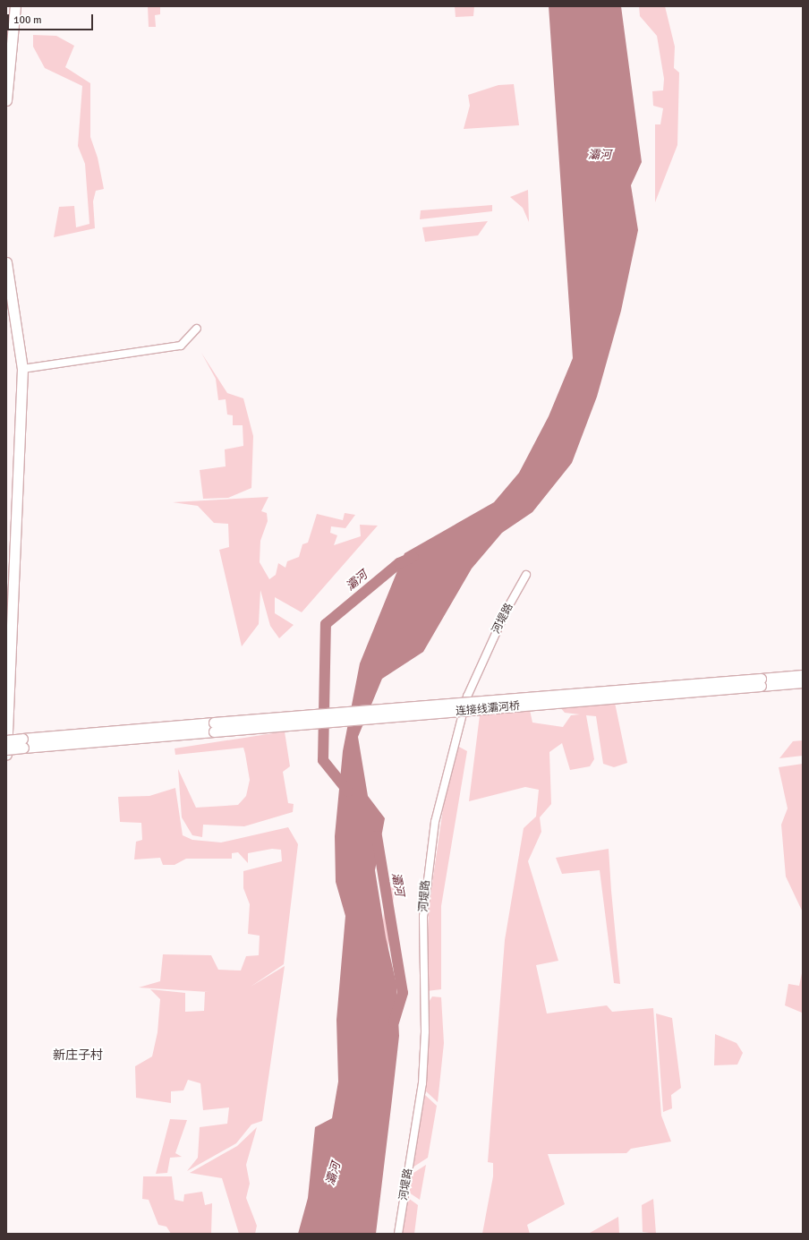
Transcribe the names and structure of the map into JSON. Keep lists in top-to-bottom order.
{
  "streets": {
    "main road": ["连接线灞河桥"],
    "street": ["河堤路"]
  },
  "districts": ["新庄子村"],
  "water": ["灞河"],
  "scale_bar": "100 m"
}
